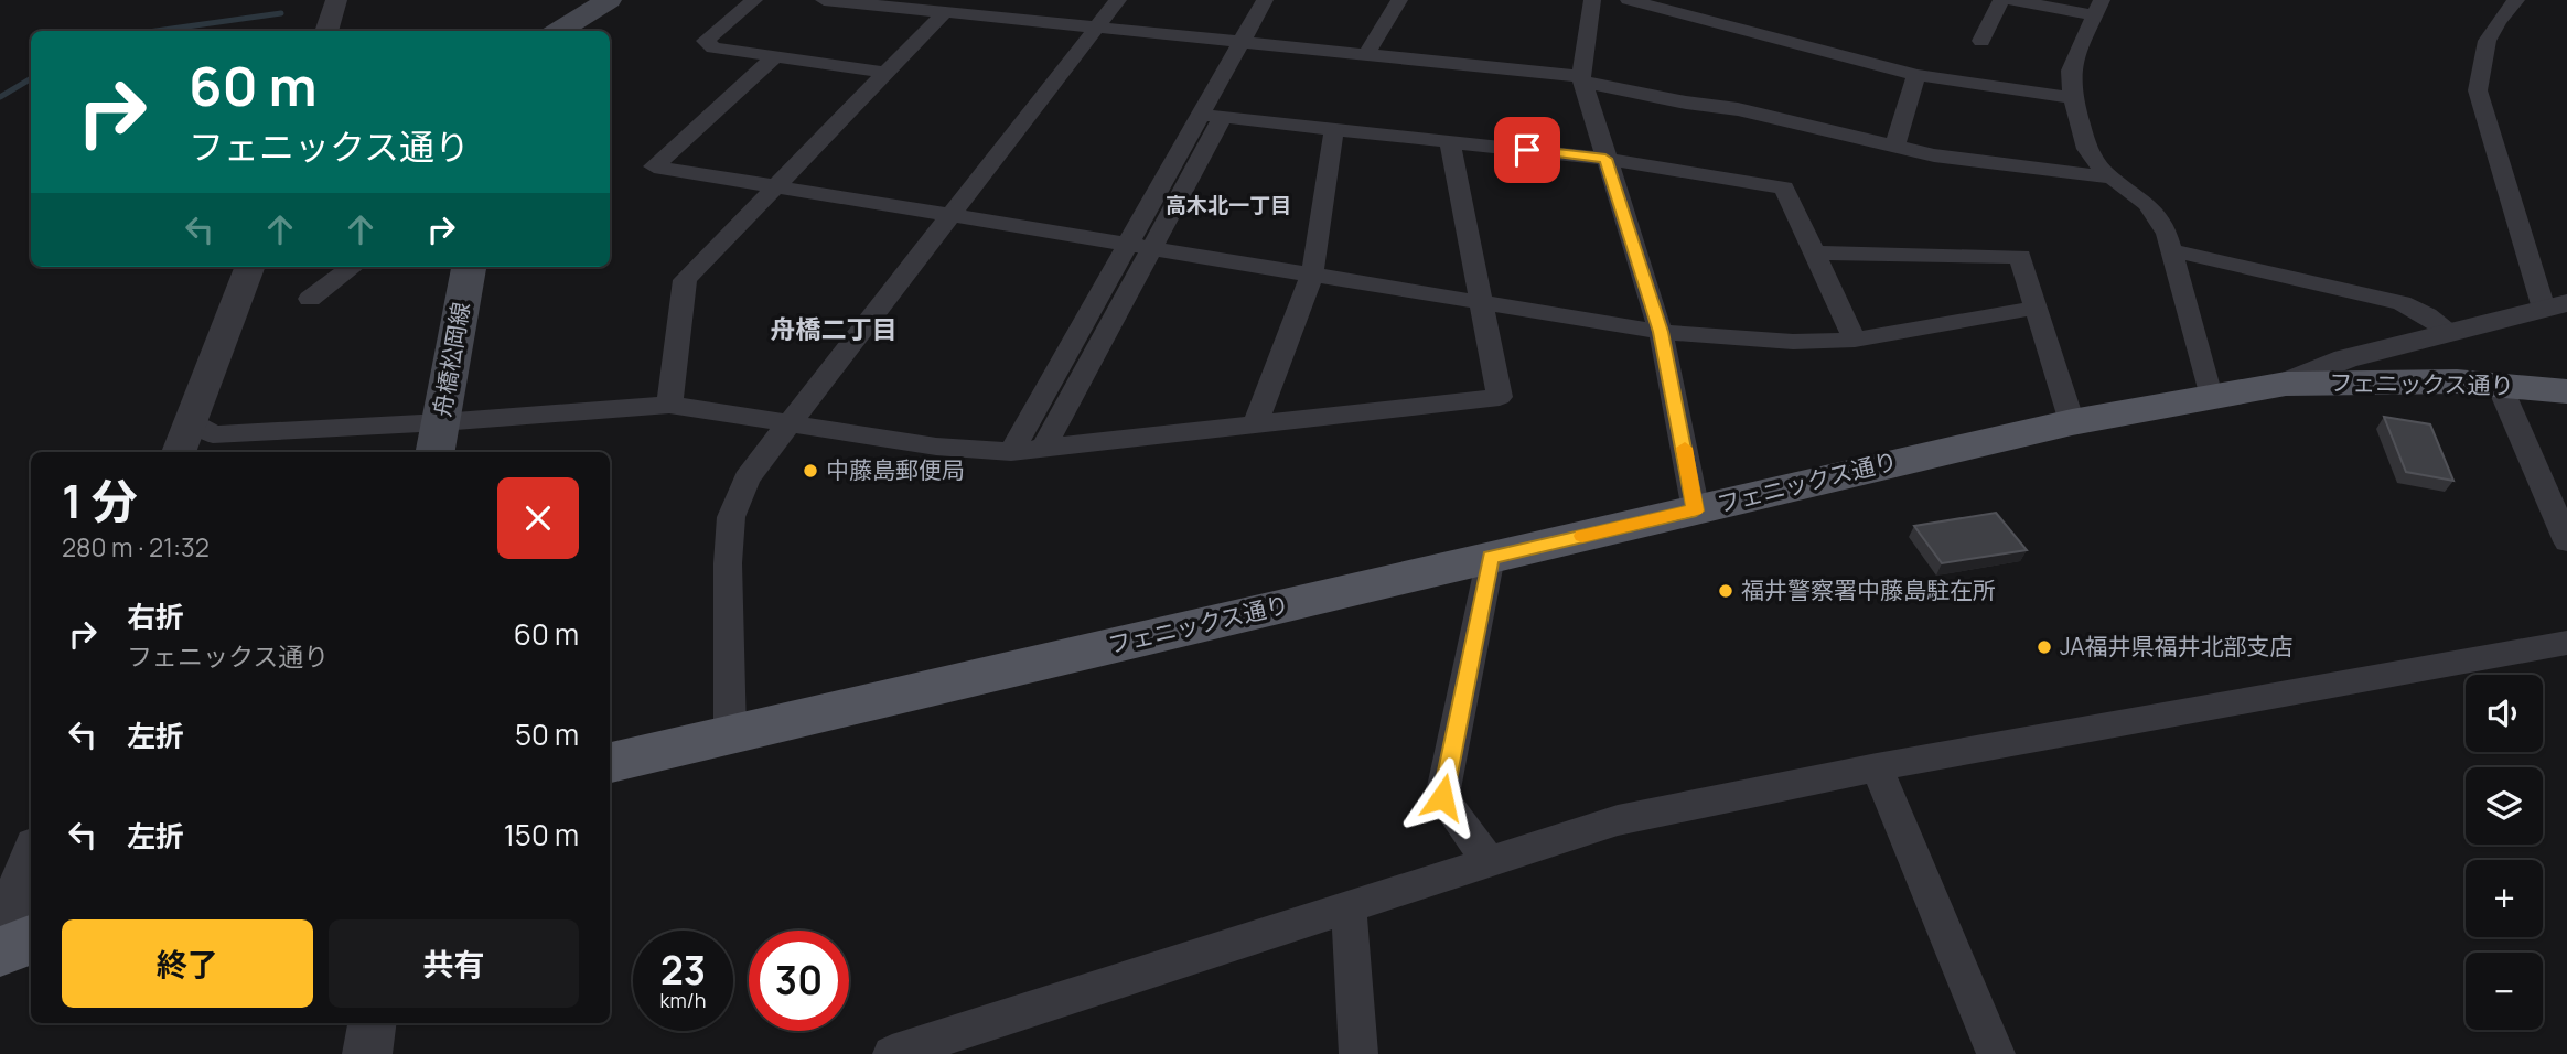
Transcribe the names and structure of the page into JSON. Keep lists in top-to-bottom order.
{
  "streets": {
    "main road": ["舟橋松岡線", "フェニックス通り"]
  },
  "districts": ["高木北一丁目", "舟橋二丁目"],
  "places": ["中藤島郵便局", "福井警察署中藤島駐在所", "JA福井県福井北部支店"],
  "page": {
    "turn": ["60 m", "フェニックス通り"],
    "heading": ["1 分", "280 m · 21:32"],
    "list": [
      {
        "name": "右折",
        "note": "フェニックス通り",
        "value": "60 m"
      },
      {
        "name": "左折",
        "value": "50 m"
      },
      {
        "name": "左折",
        "value": "150 m"
      }
    ],
    "map_buttons": ["+", "−"],
    "buttons": ["終了", "共有"],
    "speed": "23 km/h",
    "limit": "30"
  }
}
